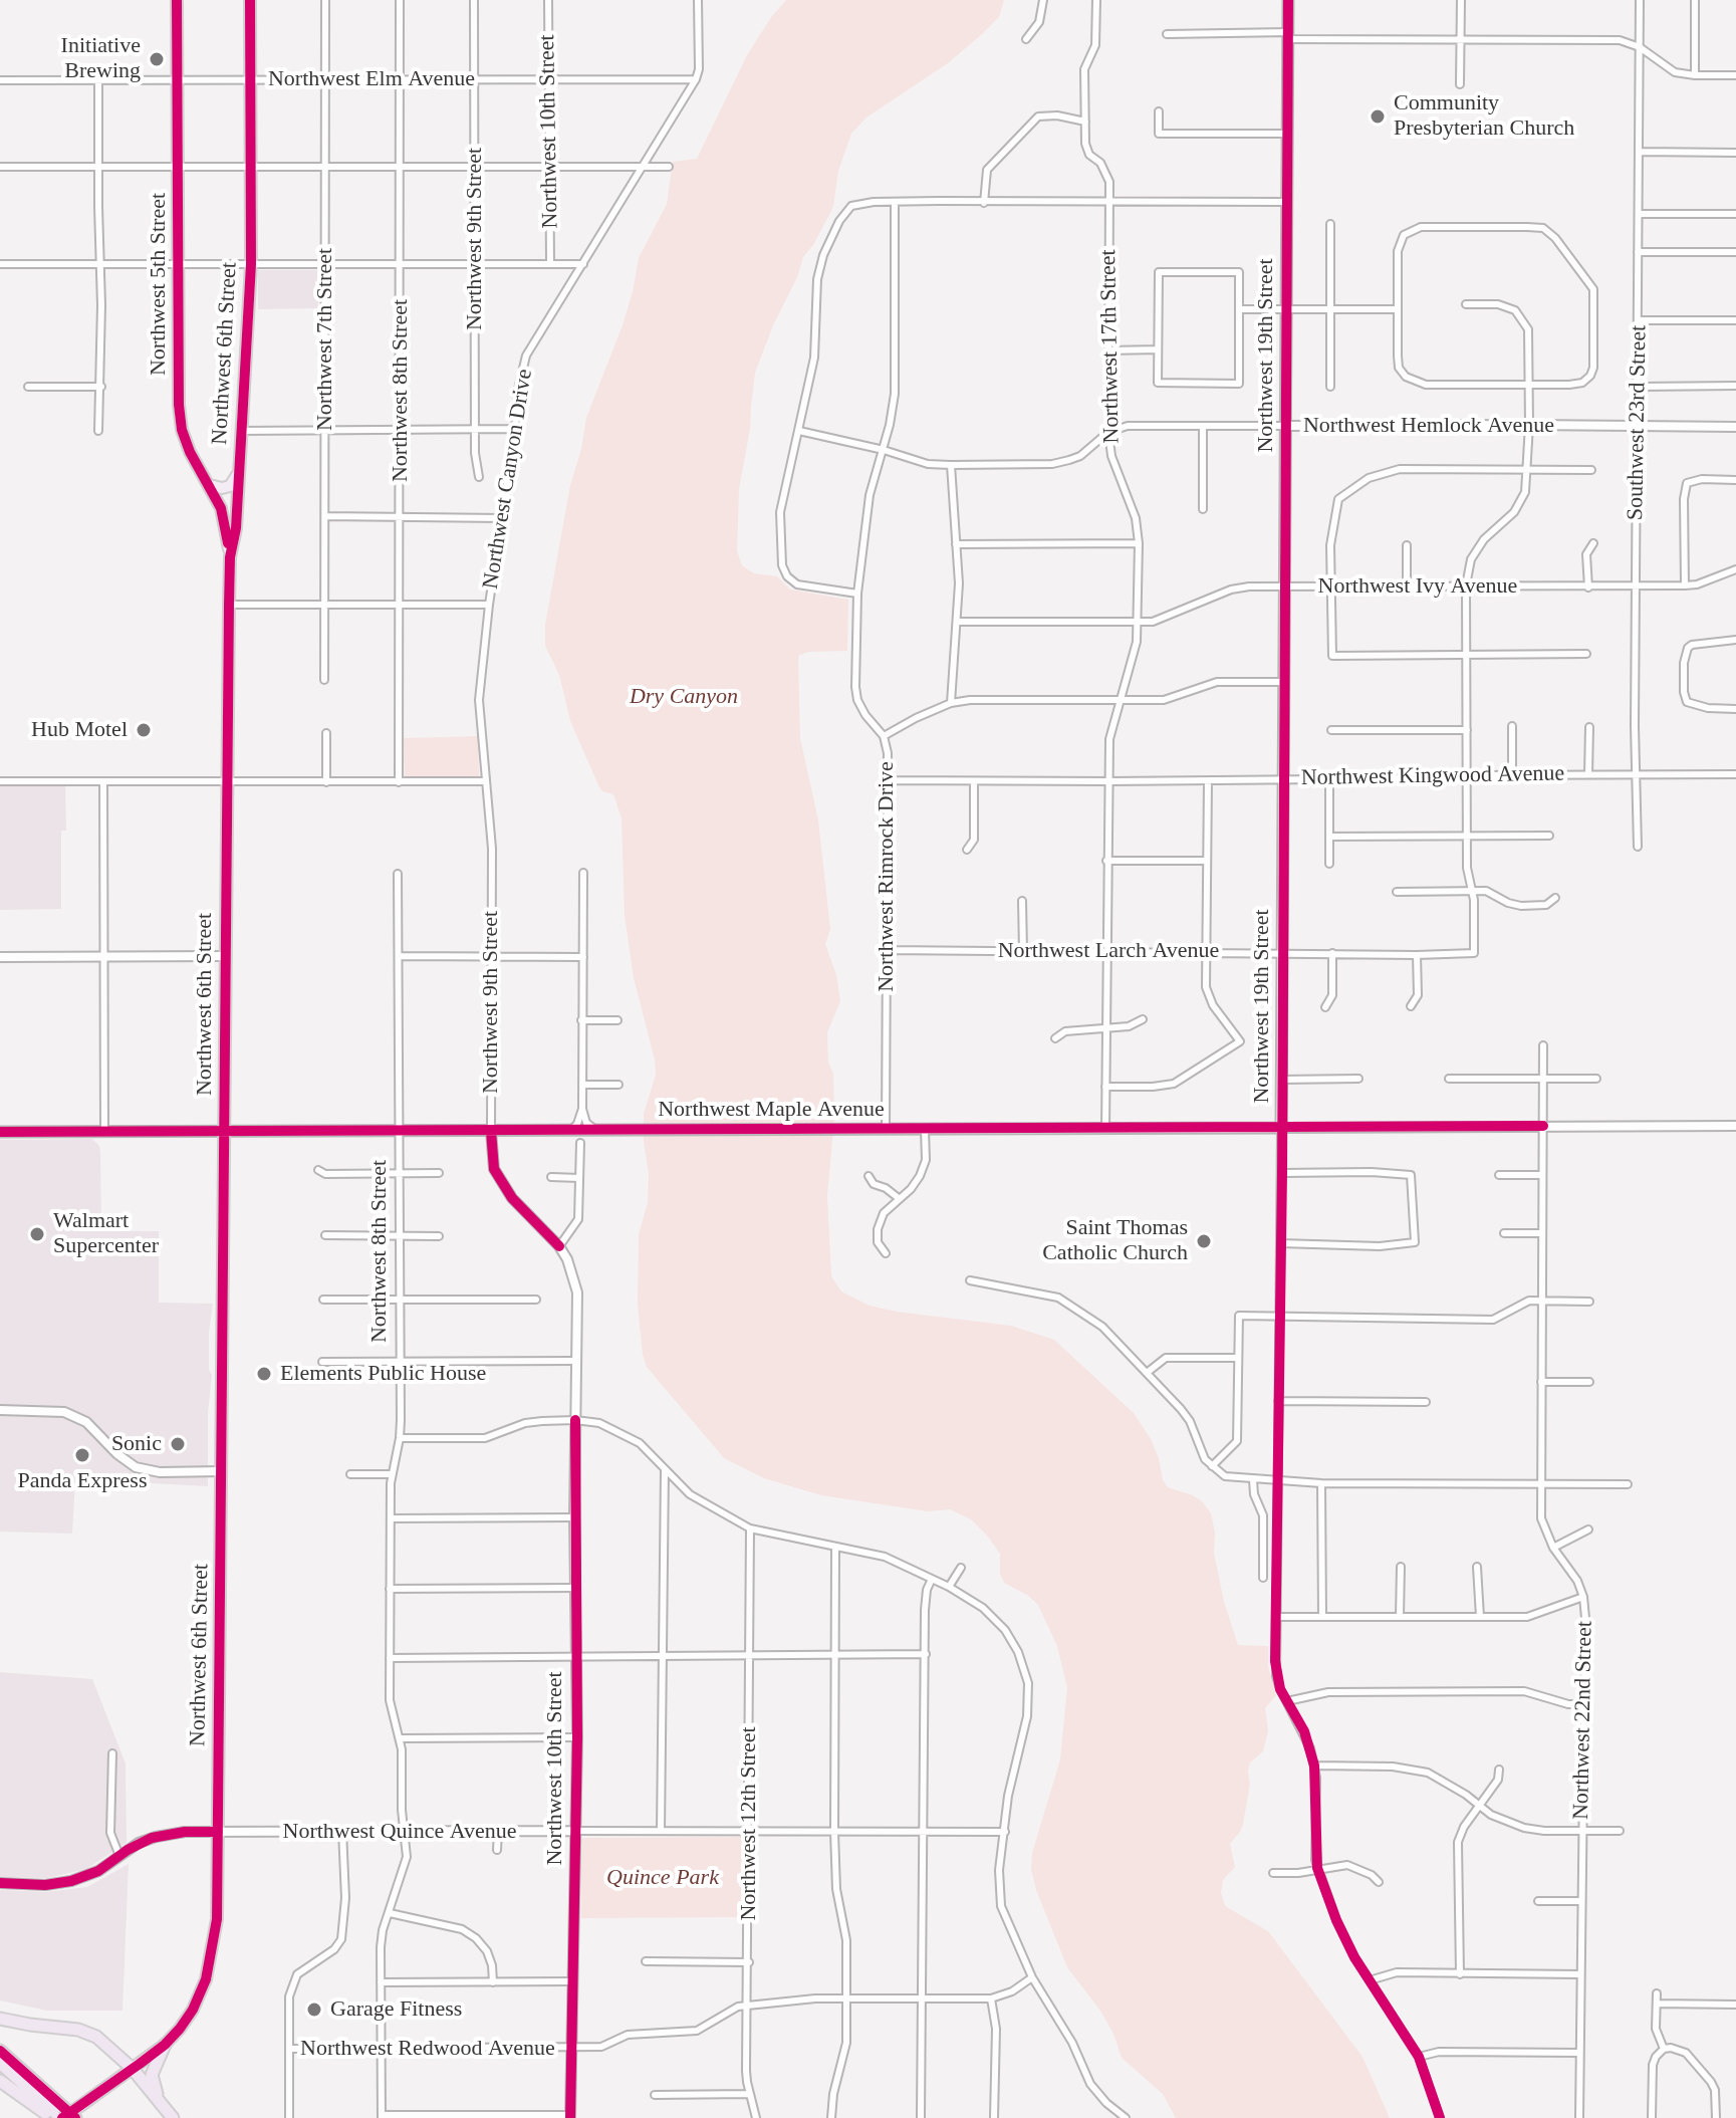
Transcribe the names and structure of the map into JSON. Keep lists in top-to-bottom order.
{
  "streets": {
    "main road": [
      "Northwest 5th Street",
      "Northwest 6th Street",
      "Northwest 19th Street",
      "Northwest Maple Avenue"
    ],
    "street": [
      "Northwest Elm Avenue",
      "Northwest 10th Street",
      "Northwest 9th Street",
      "Northwest 7th Street",
      "Northwest 17th Street",
      "Northwest 8th Street",
      "Southwest 23rd Street",
      "Northwest Hemlock Avenue",
      "Northwest Canyon Drive",
      "Northwest Ivy Avenue",
      "Northwest Kingwood Avenue",
      "Northwest Rimrock Drive",
      "Northwest Larch Avenue",
      "Northwest 22nd Street",
      "Northwest 12th Street",
      "Northwest Quince Avenue",
      "Northwest Redwood Avenue"
    ]
  },
  "crossings": [
    ["Northwest Elm Avenue", "Northwest 10th Street"],
    ["Northwest Elm Avenue", "Northwest 9th Street"],
    ["Northwest Elm Avenue", "Northwest 5th Street"],
    ["Northwest Elm Avenue", "Northwest 7th Street"],
    ["Northwest Elm Avenue", "Northwest 6th Street"],
    ["Northwest Elm Avenue", "Northwest 8th Street"],
    ["Northwest Elm Avenue", "Northwest Canyon Drive"],
    ["Northwest 10th Street", "Northwest Quince Avenue"],
    ["Northwest 10th Street", "Northwest Redwood Avenue"],
    ["Northwest 9th Street", "Northwest Canyon Drive"],
    ["Northwest 9th Street", "Northwest Maple Avenue"],
    ["Northwest 5th Street", "Northwest 6th Street"],
    ["Northwest 17th Street", "Northwest Hemlock Avenue"],
    ["Northwest 17th Street", "Northwest Ivy Avenue"],
    ["Northwest 17th Street", "Northwest Kingwood Avenue"],
    ["Northwest 17th Street", "Northwest Larch Avenue"],
    ["Northwest 17th Street", "Northwest Maple Avenue"],
    ["Northwest 6th Street", "Northwest Maple Avenue"],
    ["Northwest 6th Street", "Northwest Quince Avenue"],
    ["Northwest 19th Street", "Northwest Hemlock Avenue"],
    ["Northwest 19th Street", "Northwest Ivy Avenue"],
    ["Northwest 19th Street", "Northwest Kingwood Avenue"],
    ["Northwest 19th Street", "Northwest Larch Avenue"],
    ["Northwest 19th Street", "Northwest Maple Avenue"],
    ["Northwest 8th Street", "Northwest Maple Avenue"],
    ["Northwest 8th Street", "Northwest Quince Avenue"],
    ["Northwest 8th Street", "Northwest Redwood Avenue"],
    ["Southwest 23rd Street", "Northwest Hemlock Avenue"],
    ["Southwest 23rd Street", "Northwest Ivy Avenue"],
    ["Southwest 23rd Street", "Northwest Kingwood Avenue"],
    ["Northwest Kingwood Avenue", "Northwest Rimrock Drive"],
    ["Northwest Rimrock Drive", "Northwest Larch Avenue"],
    ["Northwest Rimrock Drive", "Northwest Maple Avenue"],
    ["Northwest Maple Avenue", "Northwest 22nd Street"],
    ["Northwest 12th Street", "Northwest Quince Avenue"],
    ["Northwest 12th Street", "Northwest Redwood Avenue"]
  ],
  "parks": ["Dry Canyon", "Quince Park"],
  "places": [
    "Initiative Brewing",
    "Community Presbyterian Church",
    "Hub Motel",
    "Walmart Supercenter",
    "Saint Thomas Catholic Church",
    "Elements Public House",
    "Sonic",
    "Panda Express",
    "Garage Fitness"
  ]
}
